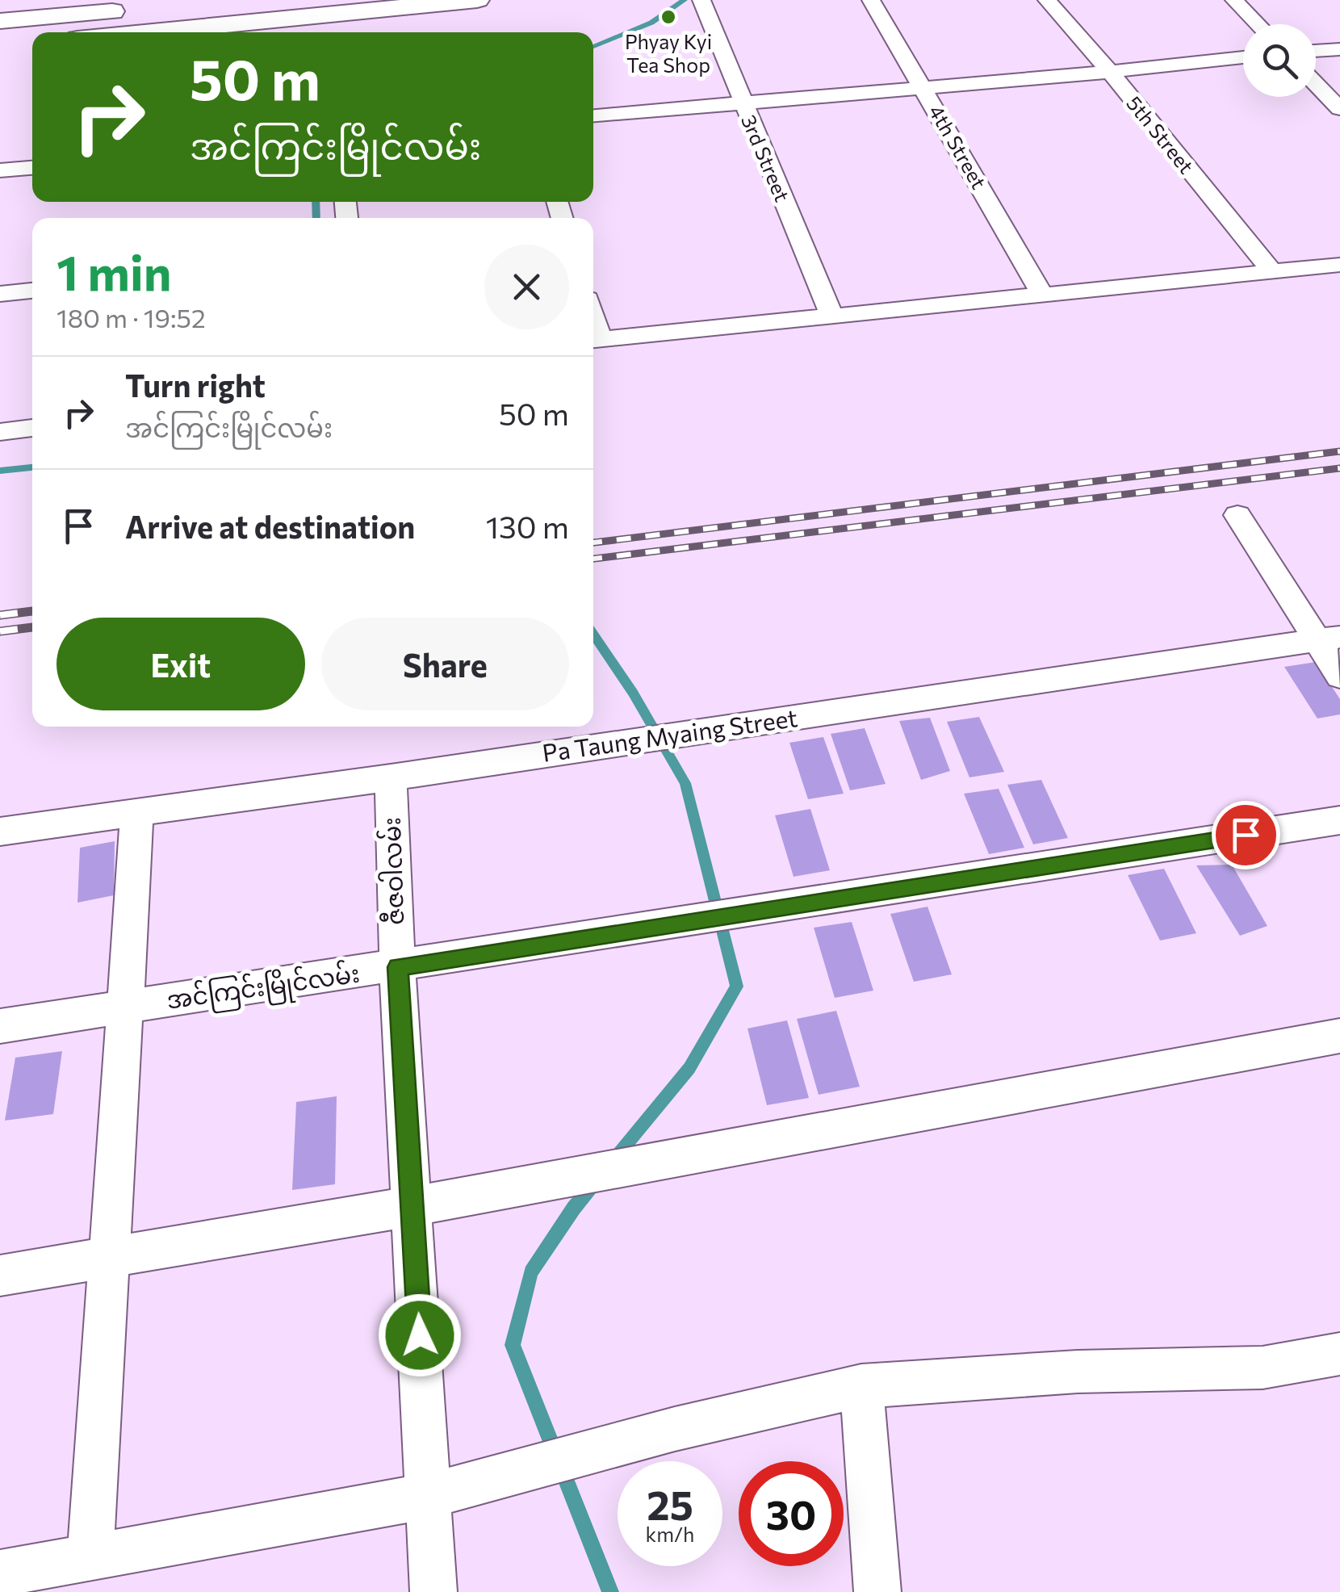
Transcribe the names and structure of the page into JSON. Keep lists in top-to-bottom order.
{
  "streets": {
    "street": [
      "5th Street",
      "4th Street",
      "3rd Street",
      "Pa Taung Myaing Street",
      "ဇီဇဝါလမ်း",
      "အင်ကြင်းမြိုင်လမ်း"
    ]
  },
  "crossings": [
    ["Pa Taung Myaing Street", "ဇီဇဝါလမ်း"],
    ["ဇီဇဝါလမ်း", "အင်ကြင်းမြိုင်လမ်း"]
  ],
  "places": ["Phyay Kyi Tea Shop"],
  "page": {
    "turn": ["50 m", "အင်ကြင်းမြိုင်လမ်း"],
    "heading": ["1 min", "180 m · 19:52"],
    "list": [
      {
        "name": "Turn right",
        "note": "အင်ကြင်းမြိုင်လမ်း",
        "value": "50 m"
      },
      {
        "name": "Arrive at destination",
        "value": "130 m"
      }
    ],
    "buttons": ["Exit", "Share"],
    "speed": "25 km/h",
    "limit": "30"
  }
}
